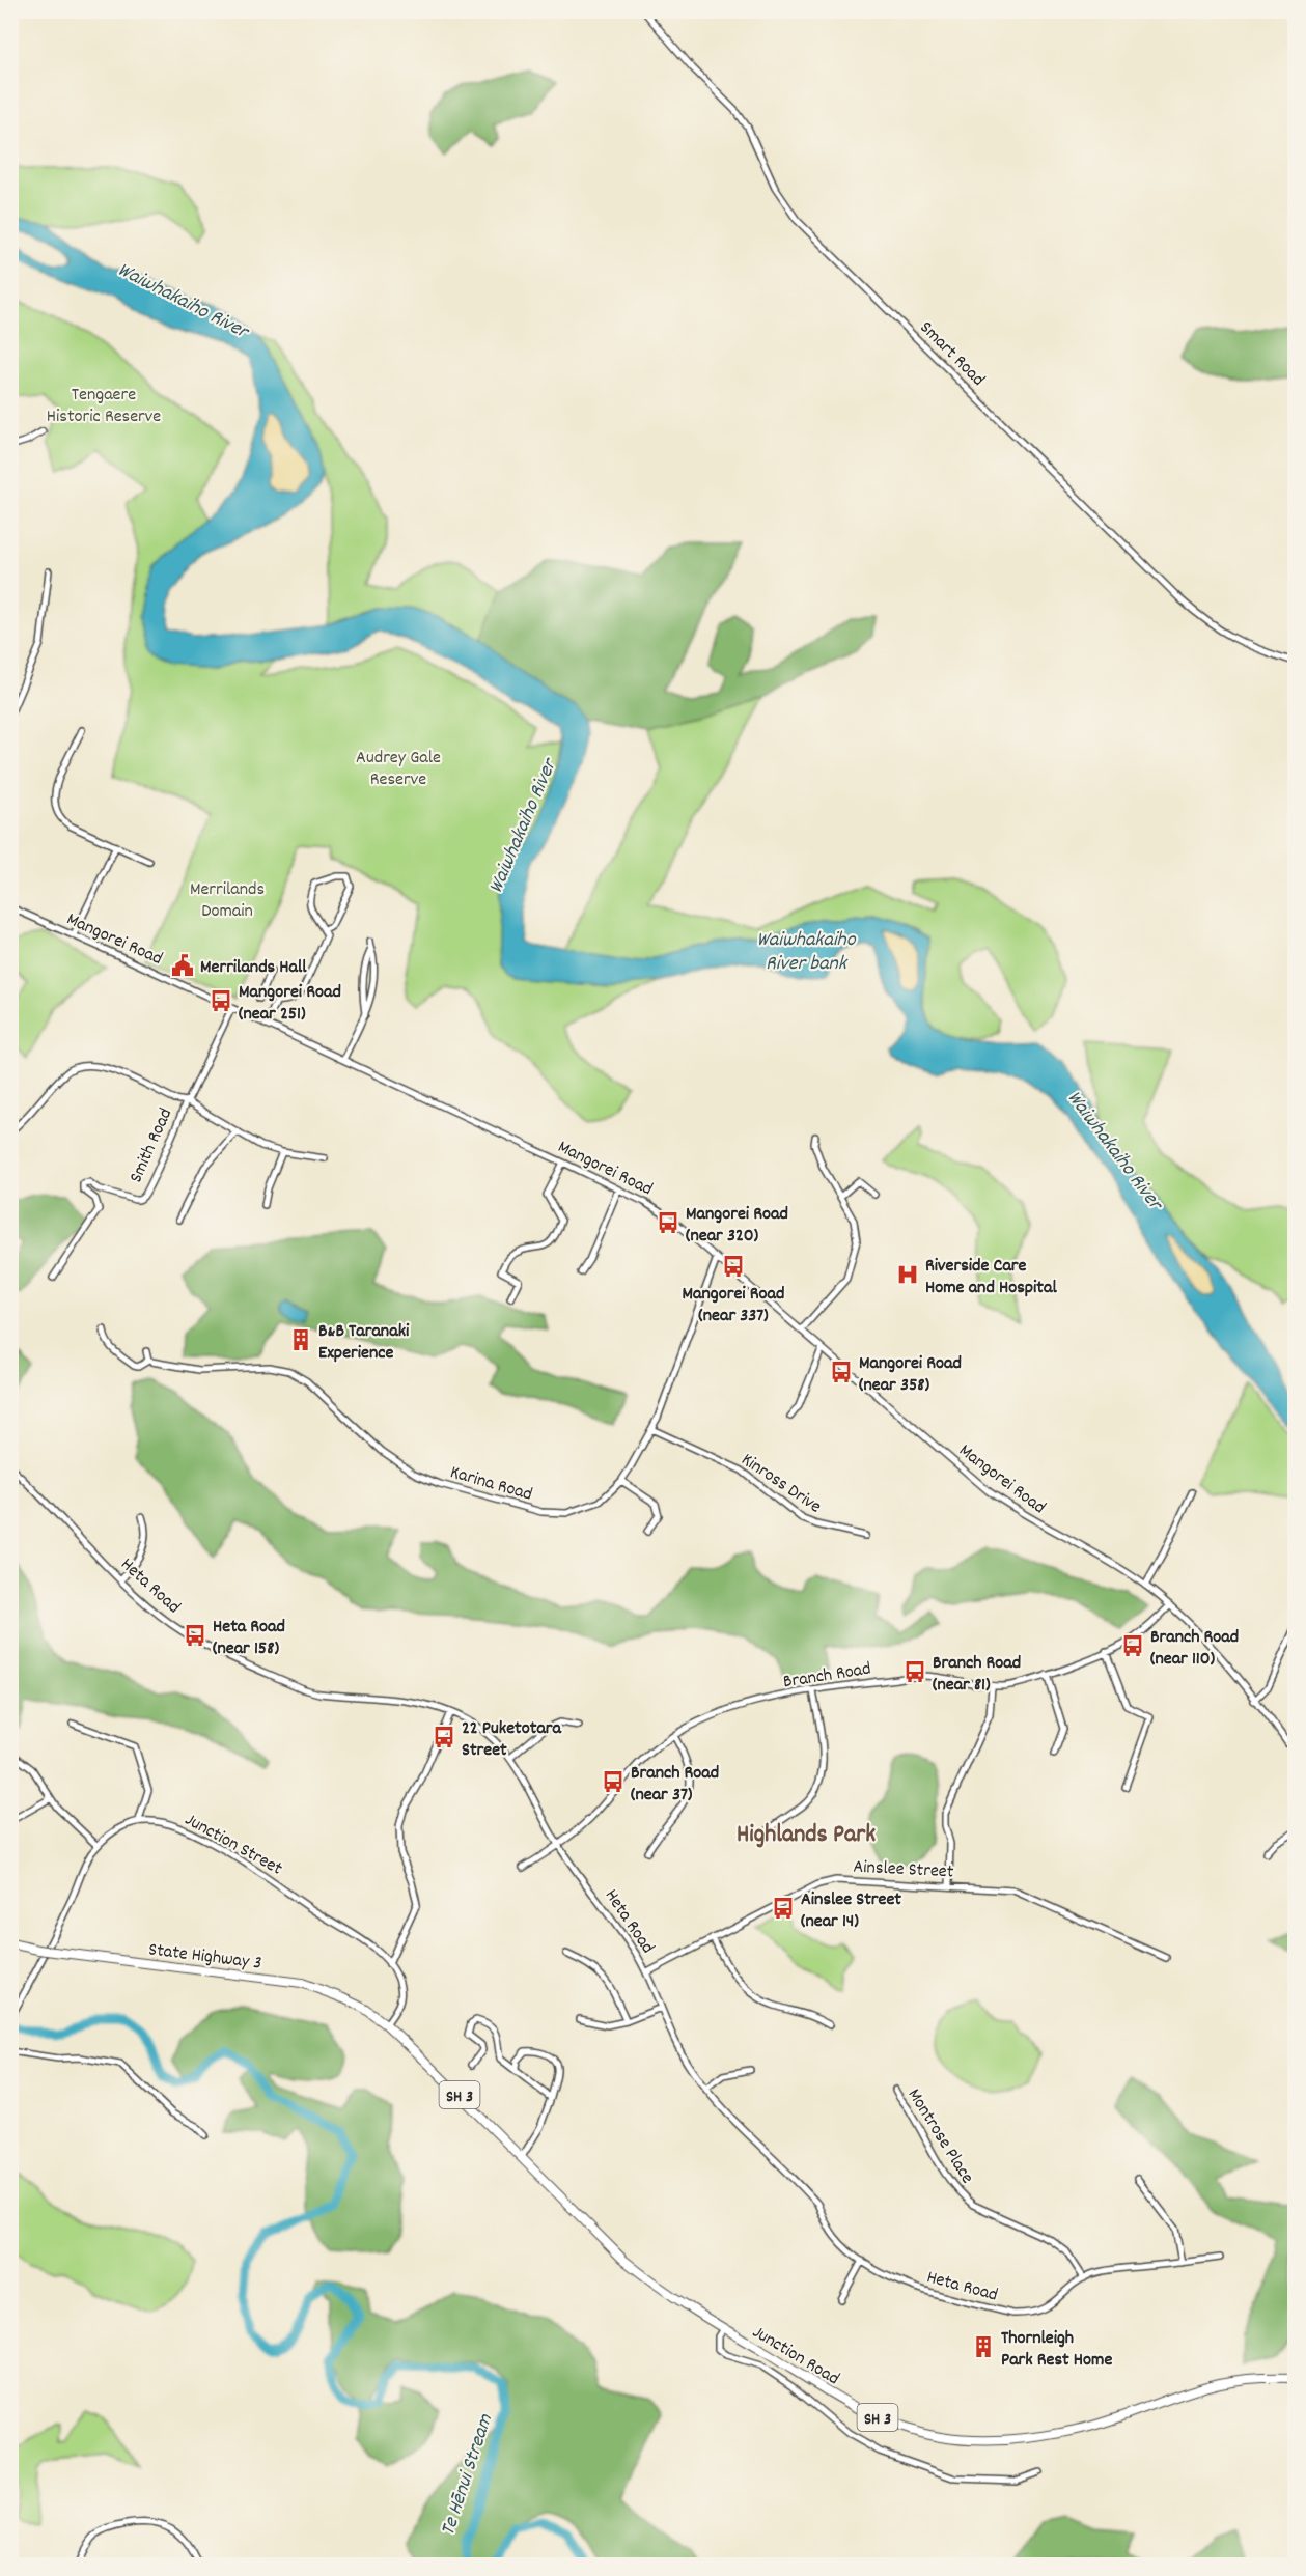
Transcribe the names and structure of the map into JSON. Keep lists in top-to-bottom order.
{
  "streets": {
    "highway": ["State Highway 3", "SH 3", "Junction Road"],
    "street": [
      "Smart Road",
      "Mangorei Road",
      "Smith Road",
      "Karina Road",
      "Kinross Drive",
      "Heta Road",
      "Branch Road",
      "Junction Street",
      "Ainslee Street",
      "Montrose Place"
    ]
  },
  "crossings": [
    ["Mangorei Road", "Smith Road"],
    ["Mangorei Road", "Karina Road"],
    ["Mangorei Road", "Branch Road"],
    ["Karina Road", "Kinross Drive"],
    ["Heta Road", "Branch Road"],
    ["Heta Road", "Ainslee Street"],
    ["Heta Road", "Montrose Place"],
    ["Junction Street", "State Highway 3"],
    ["Junction Street", "Junction Road"],
    ["State Highway 3", "Junction Road"]
  ],
  "districts": ["Highlands Park"],
  "water": ["Waiwhakaiho River", "Waiwhakaiho River bank", "Te Hēnui Stream"],
  "parks": ["Tengaere Historic Reserve", "Audrey Gale Reserve", "Merrilands Domain"],
  "places": {
    "public building": ["Merrilands Hall"],
    "bus stop": [
      "Mangorei Road (near 251)",
      "Mangorei Road (near 320)",
      "Mangorei Road (near 337)",
      "Mangorei Road (near 358)",
      "Heta Road (near 158)",
      "Branch Road (near 110)",
      "Branch Road (near 81)",
      "22 Puketotara Street",
      "Branch Road (near 37)",
      "Ainslee Street (near 14)"
    ],
    "hospital": ["Riverside Care Home and Hospital"],
    "building": ["B&B Taranaki Experience", "Thornleigh Park Rest Home"]
  }
}
